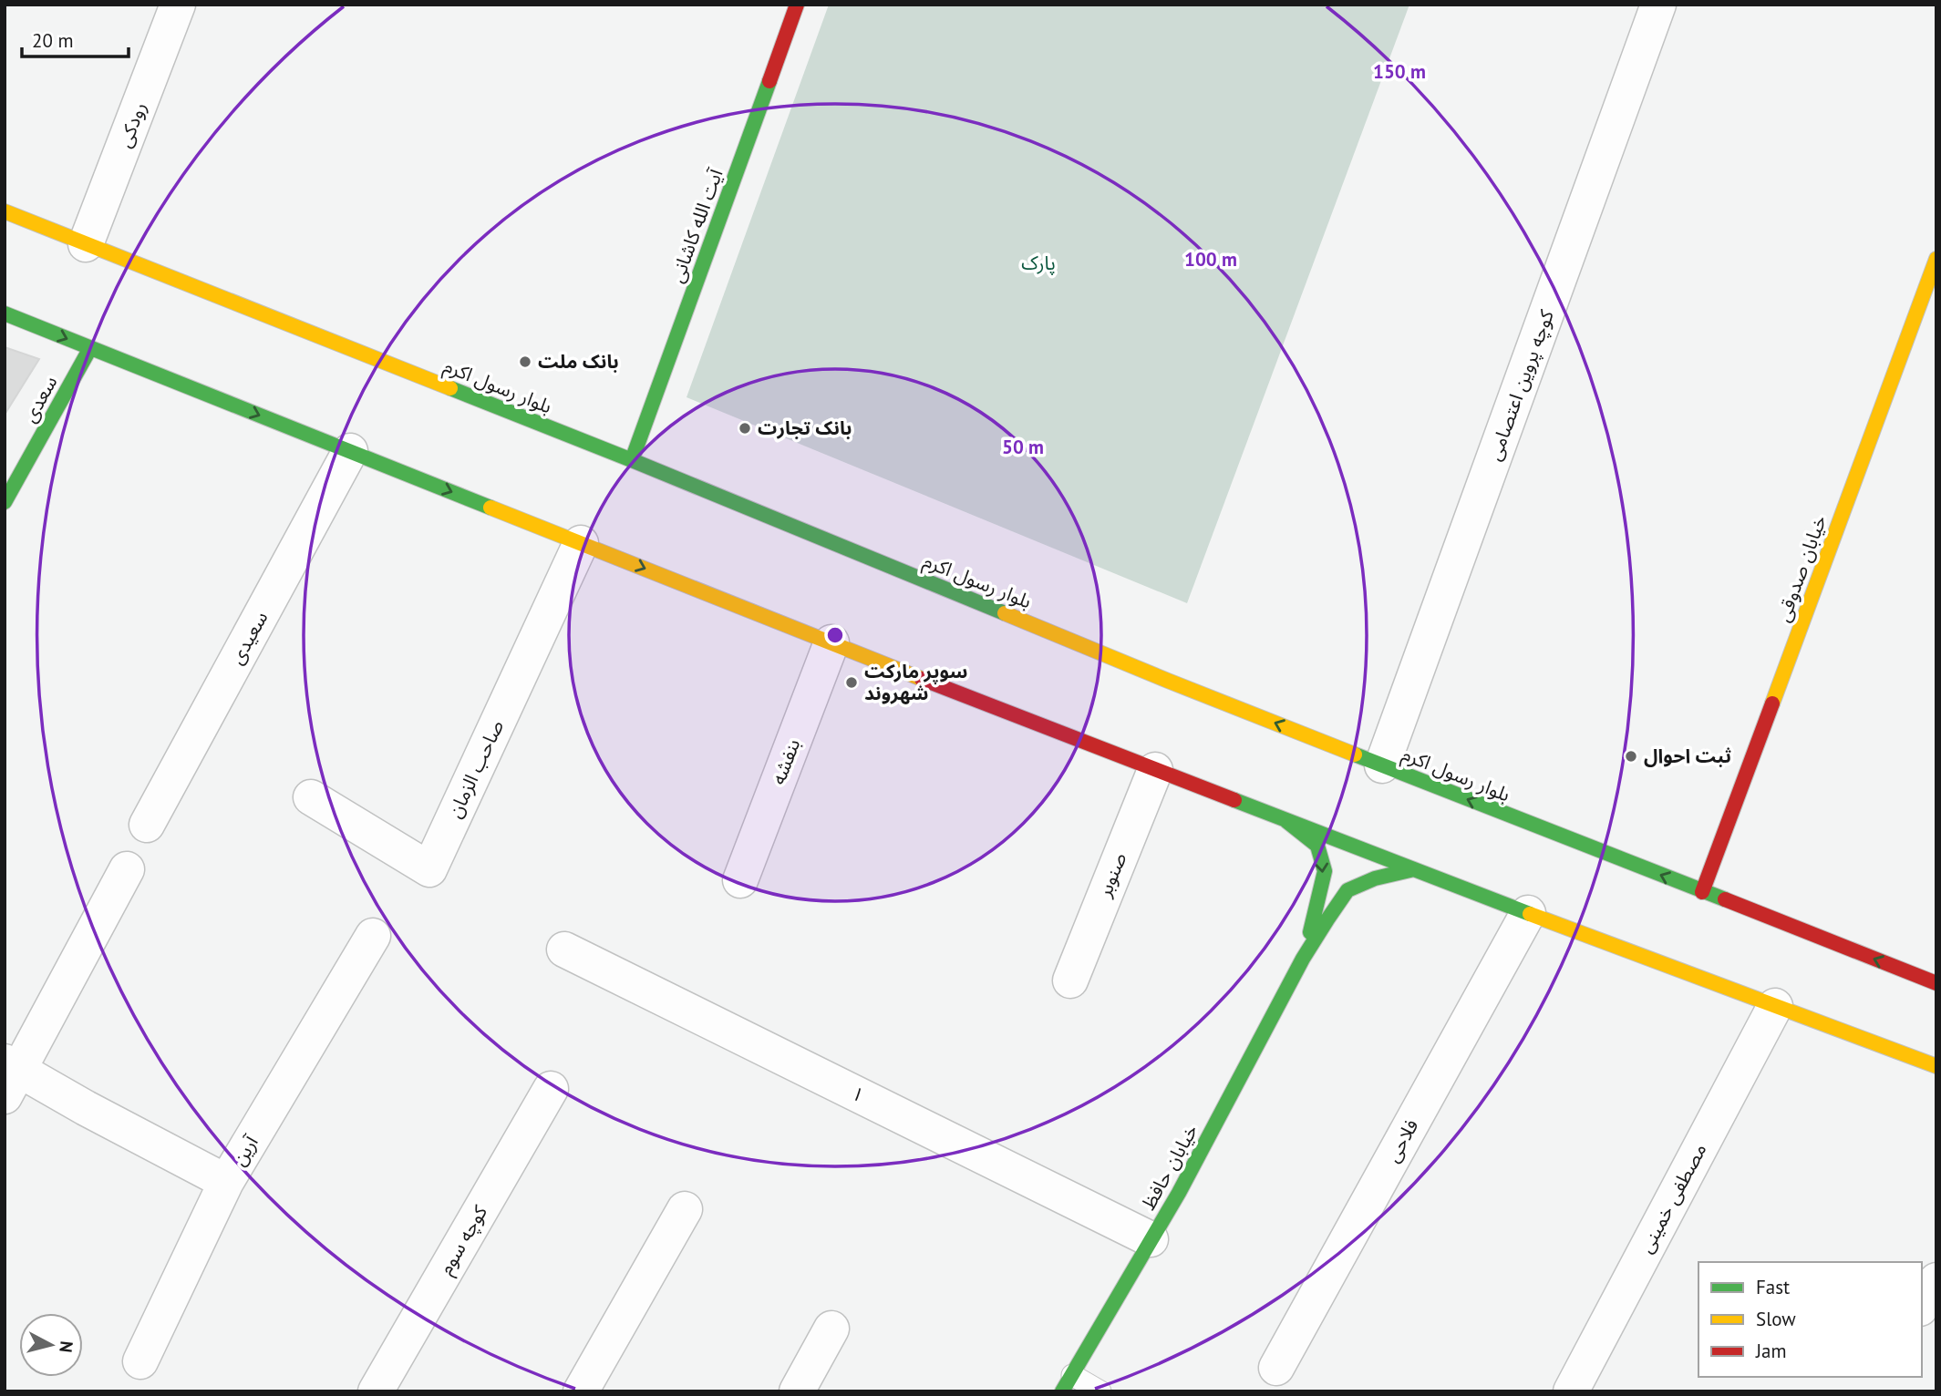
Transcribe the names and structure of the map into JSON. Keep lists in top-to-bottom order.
{
  "streets": {
    "main road": [
      "آیت الله کاشانی",
      "بلوار رسول اکرم",
      "سعدی",
      "خیابان صدوقی",
      "خیابان حافظ"
    ],
    "street": [
      "رودکی",
      "کوچه پروین اعتصامی",
      "سعیدی",
      "بنفشه",
      "صاحب الزمان",
      "صنوبر",
      "۱",
      "فلاحی",
      "آرین",
      "مصطفی خمینی",
      "کوچه سوم"
    ]
  },
  "crossings": [
    ["رودکی", "بلوار رسول اکرم"],
    ["آیت الله کاشانی", "بلوار رسول اکرم"],
    ["کوچه پروین اعتصامی", "بلوار رسول اکرم"],
    ["بلوار رسول اکرم", "خیابان صدوقی"],
    ["۱", "خیابان حافظ"]
  ],
  "parks": ["پارک"],
  "places": [
    "بانک ملت",
    "بانک تجارت",
    "سوپر مارکت شهروند",
    "ثبت احوال"
  ],
  "legend": ["Fast", "Slow", "Jam"],
  "scale_bar": "20 m",
  "north": "right",
  "rings": ["150 m", "100 m", "50 m"]
}
